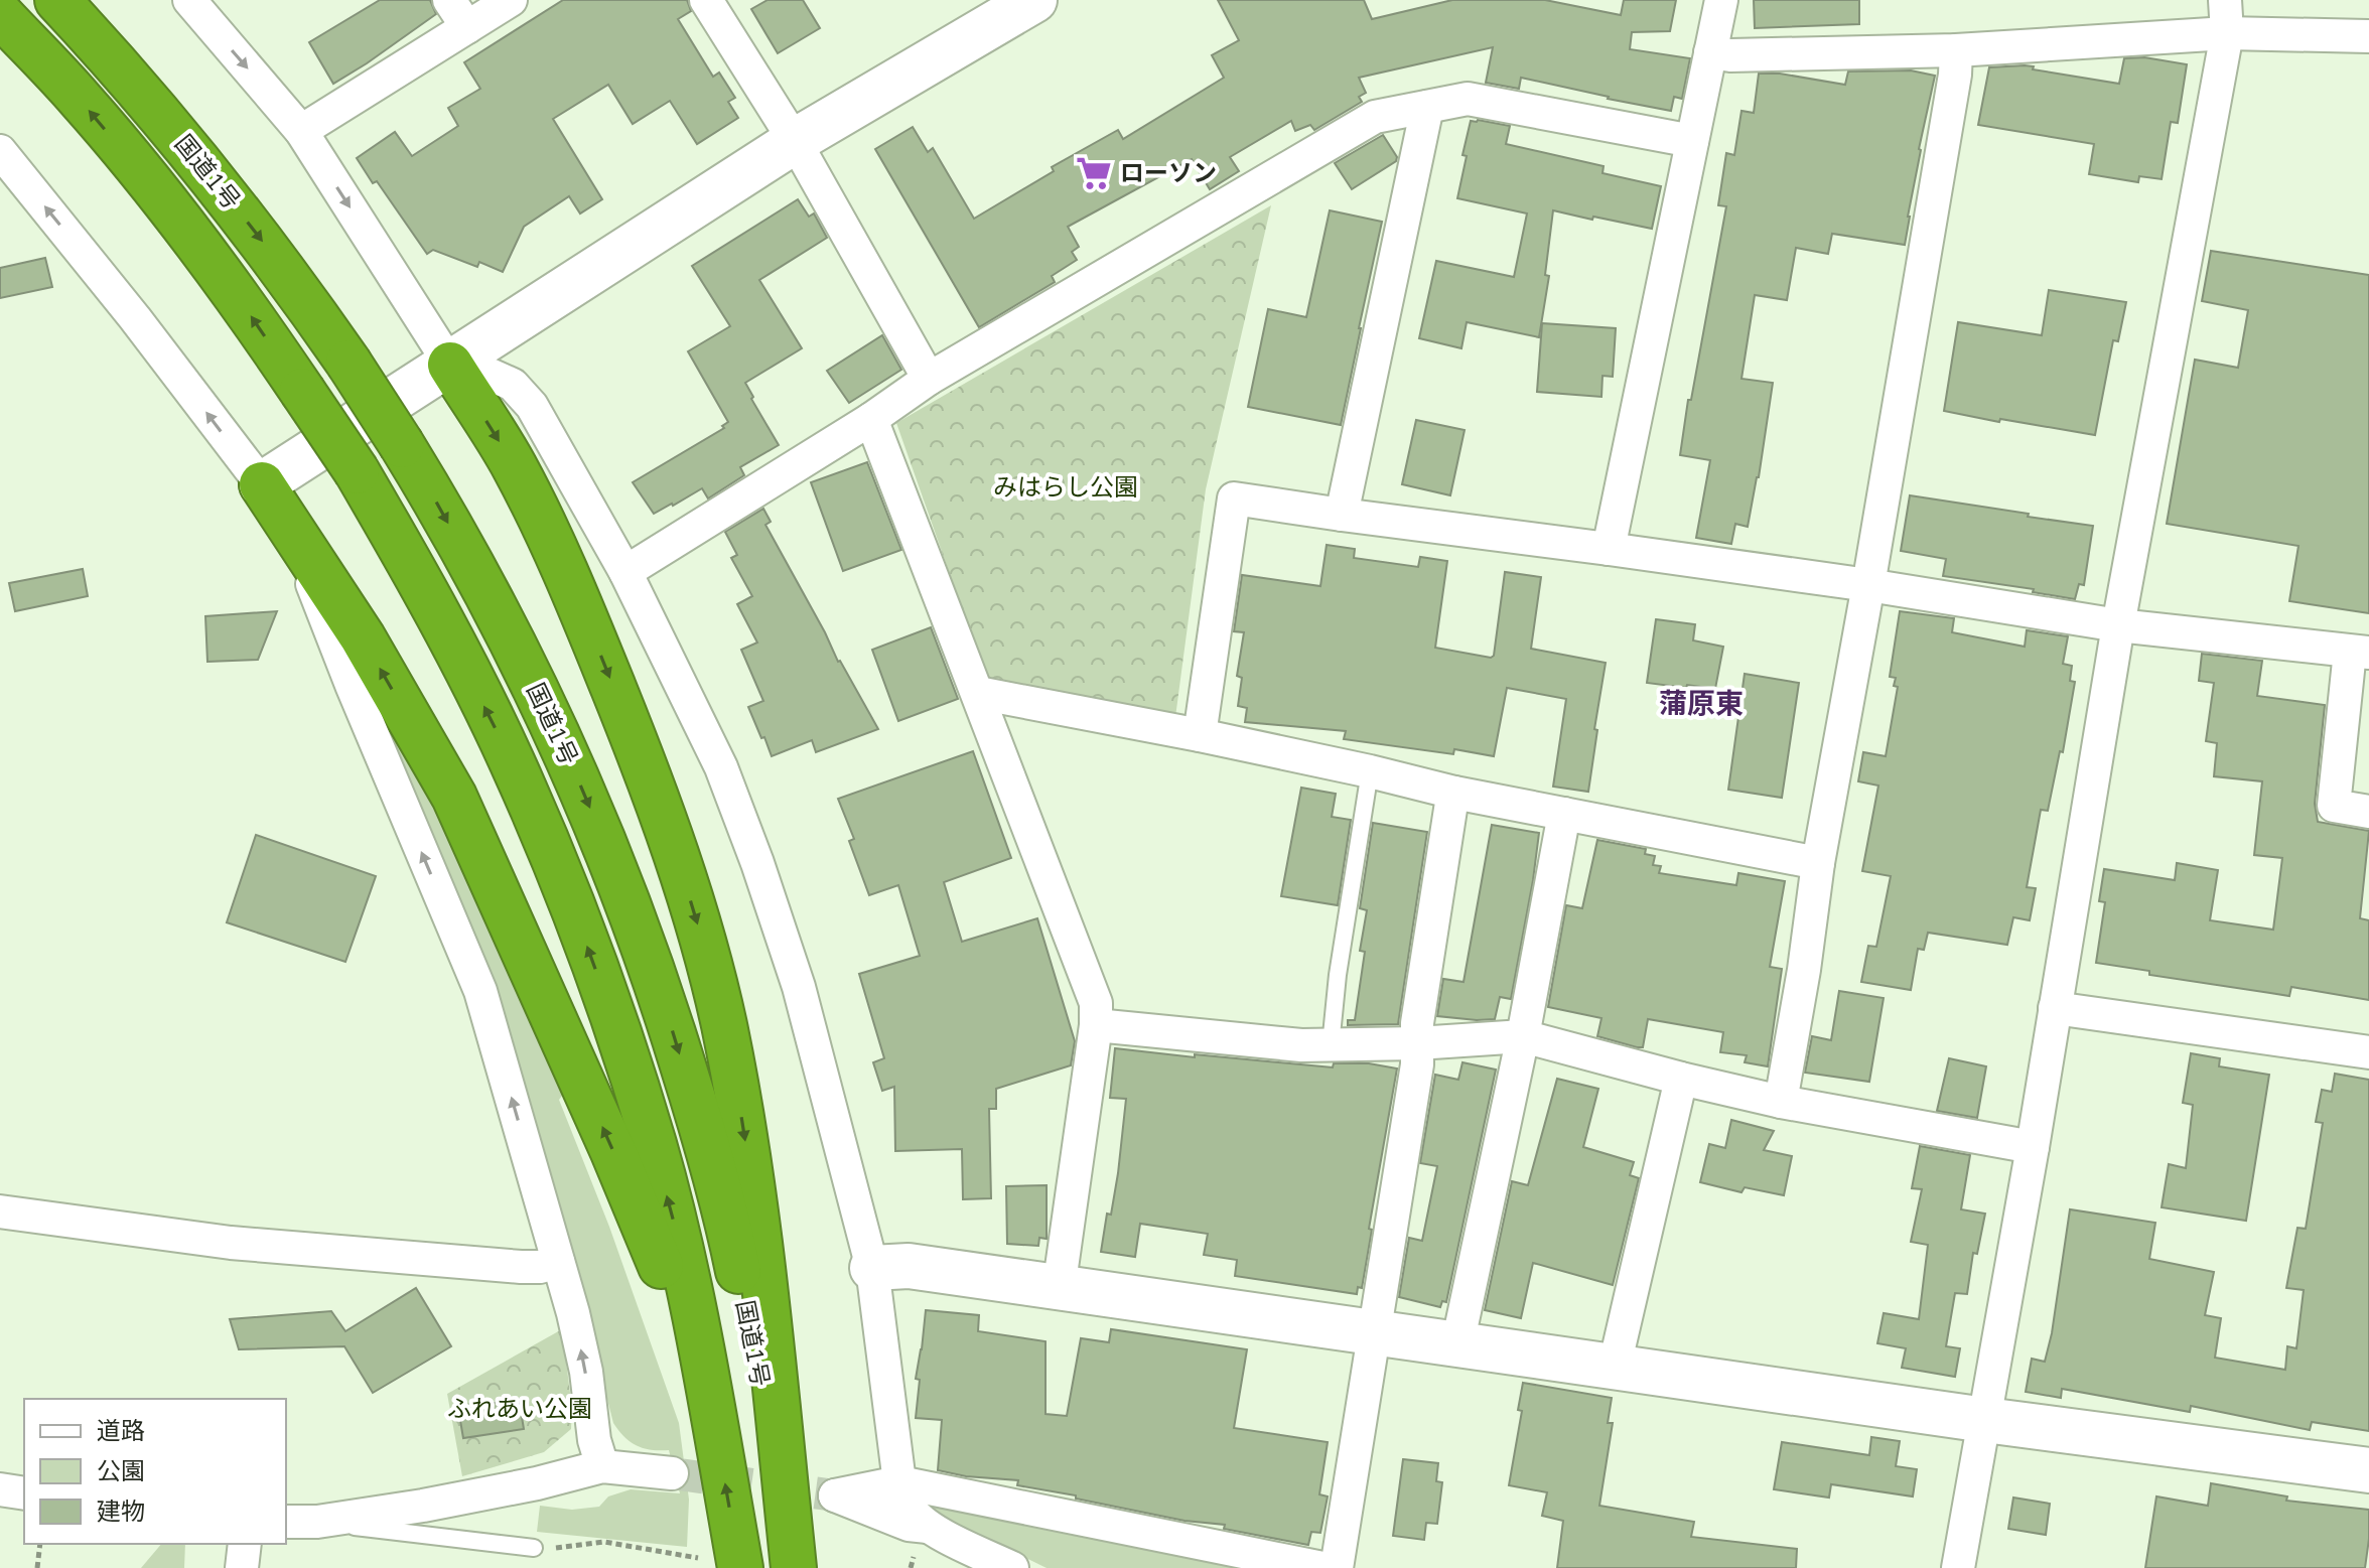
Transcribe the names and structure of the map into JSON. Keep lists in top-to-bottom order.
{
  "streets": {
    "highway": ["国道1号"]
  },
  "districts": ["蒲原東"],
  "parks": ["みはらし公園", "ふれあい公園"],
  "places": {
    "supermarket": ["ローソン"]
  },
  "legend": ["道路", "公園", "建物"]
}
